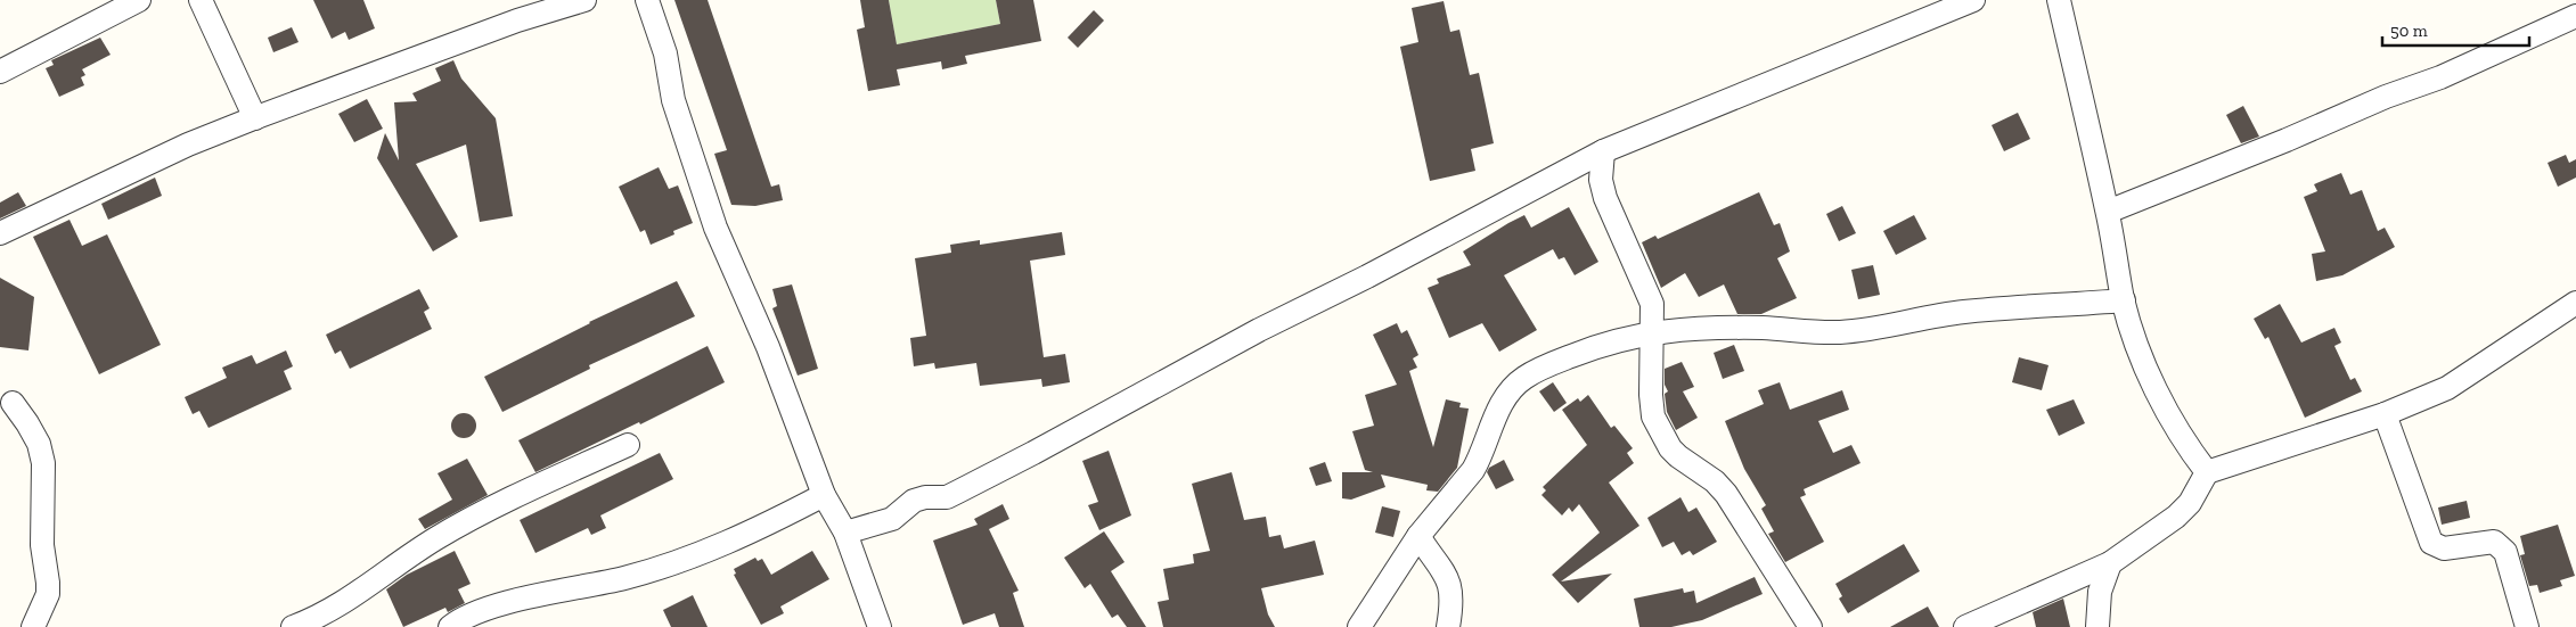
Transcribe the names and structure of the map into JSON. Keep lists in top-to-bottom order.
{
  "scale_bar": "50 m"
}
